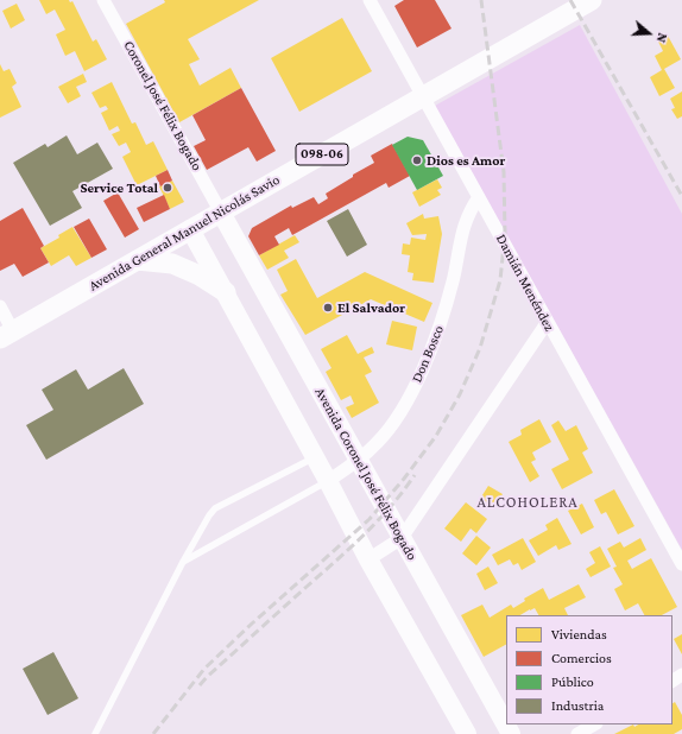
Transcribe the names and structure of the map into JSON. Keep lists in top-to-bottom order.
{
  "streets": {
    "main road": ["098-06", "Avenida General Manuel Nicolás Savio", "Avenida Coronel José Félix Bogado"],
    "street": ["Coronel José Félix Bogado", "Damián Menéndez", "Don Bosco"]
  },
  "crossings": [
    ["Coronel José Félix Bogado", "Avenida General Manuel Nicolás Savio"],
    ["Coronel José Félix Bogado", "Avenida Coronel José Félix Bogado"],
    ["Avenida General Manuel Nicolás Savio", "Damián Menéndez"],
    ["Avenida General Manuel Nicolás Savio", "Avenida Coronel José Félix Bogado"],
    ["Damián Menéndez", "Don Bosco"],
    ["Don Bosco", "Avenida Coronel José Félix Bogado"]
  ],
  "districts": ["ALCOHOLERA"],
  "places": ["Dios es Amor", "Service Total", "El Salvador"],
  "legend": [
    "Viviendas",
    "Comercios",
    "Público",
    "Industria"
  ],
  "north": "right"
}
